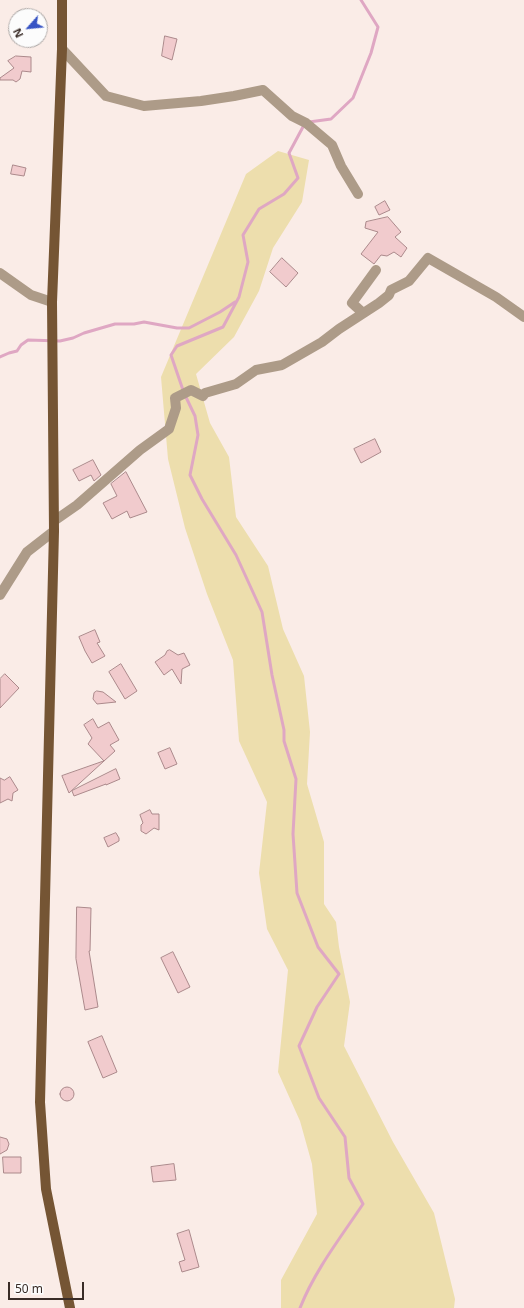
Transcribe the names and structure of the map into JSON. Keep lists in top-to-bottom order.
{
  "scale_bar": "50 m",
  "north": "bottom left"
}
